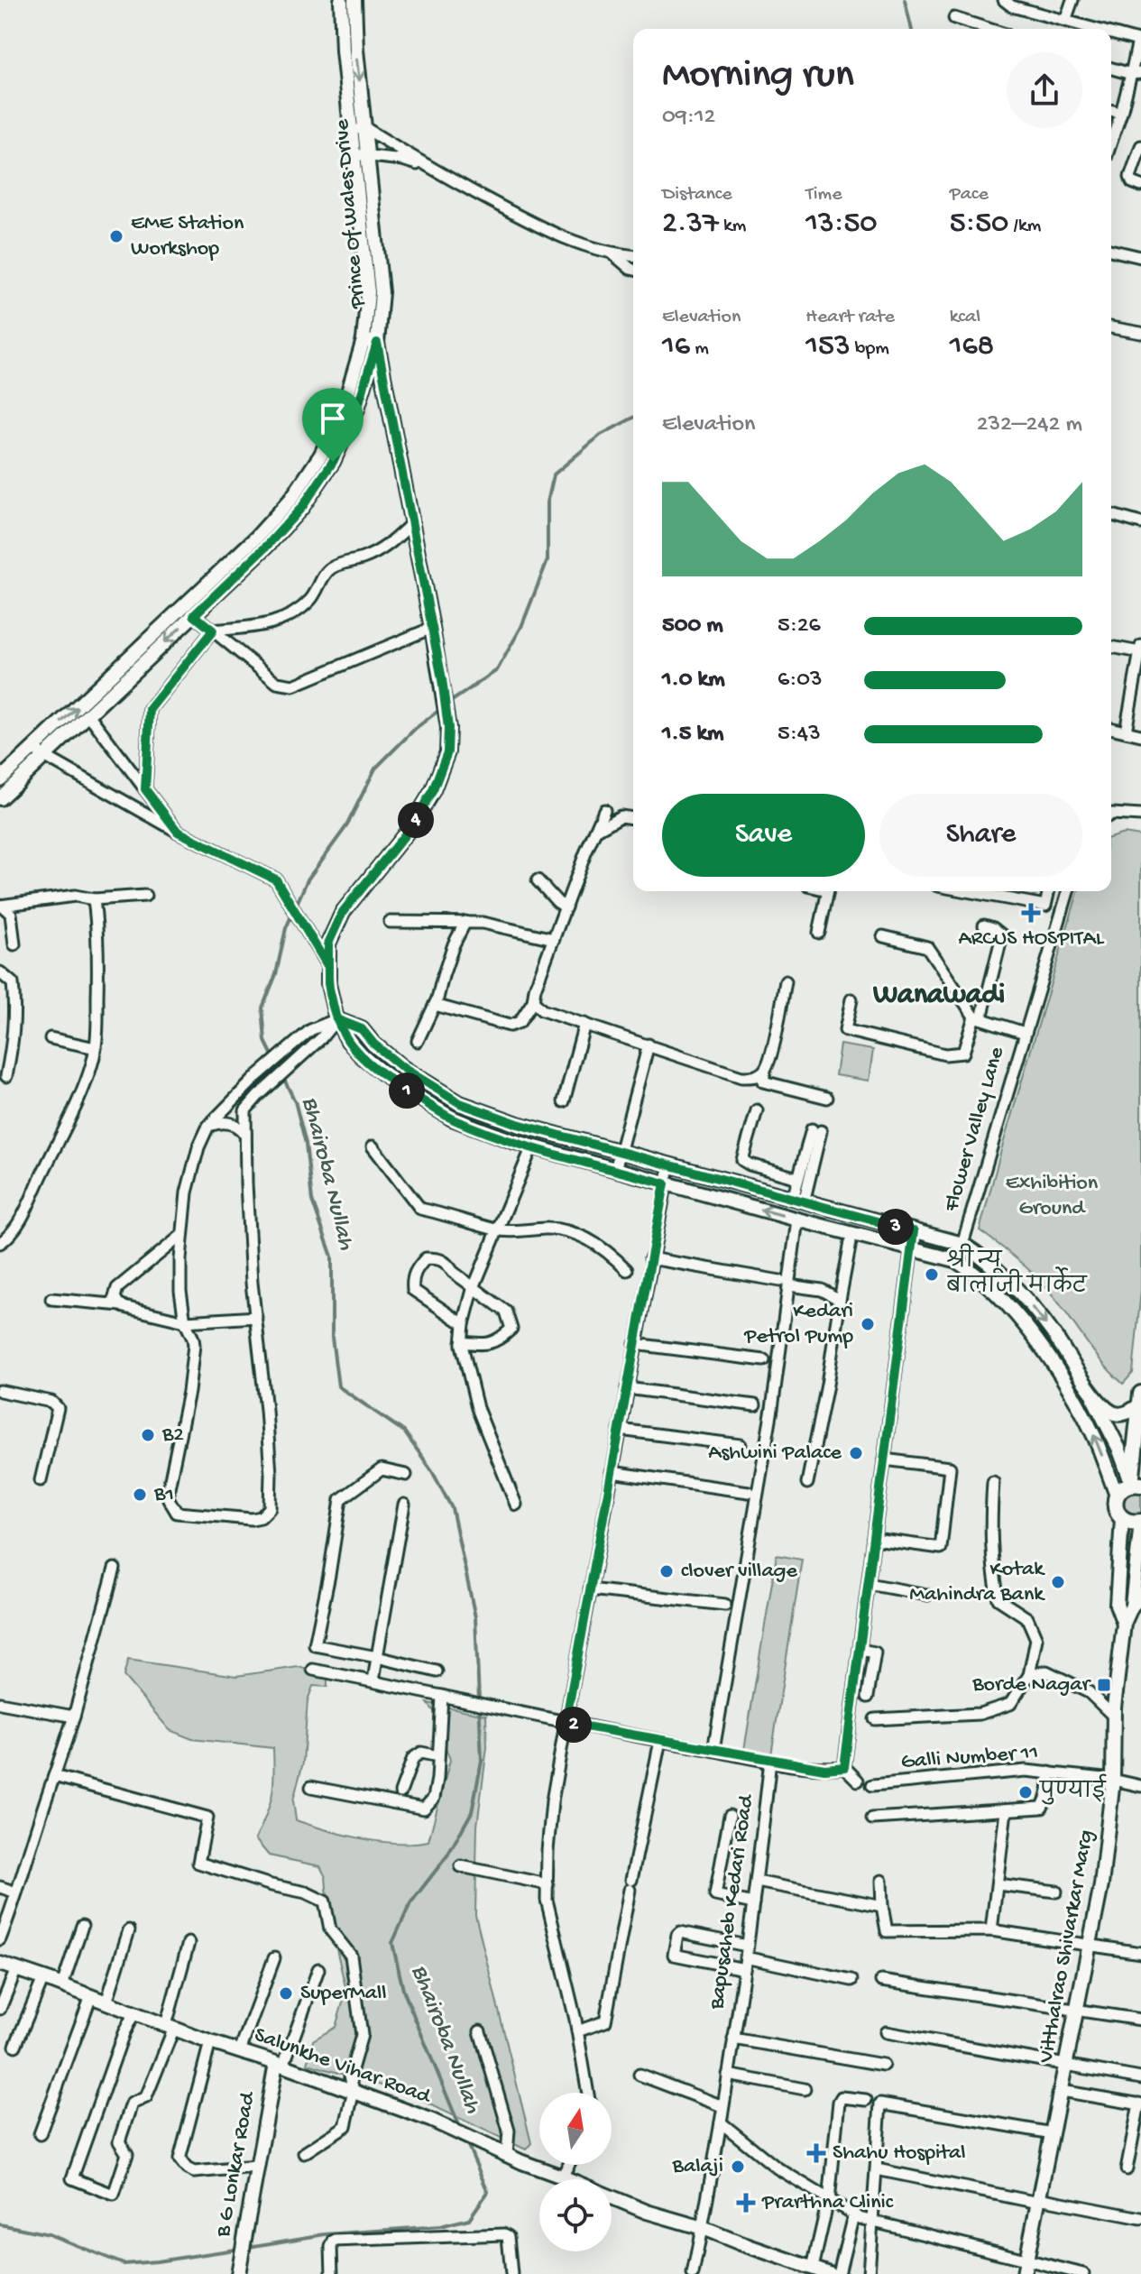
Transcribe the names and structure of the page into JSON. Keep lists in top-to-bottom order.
{
  "streets": {
    "street": [
      "Prince Of Wales Drive",
      "Flower Valley Lane",
      "Galli Number 11",
      "Bapusaheb Kedari Road",
      "Vitthalrao Shivarkar Marg",
      "Salunkhe Vihar Road",
      "B G Lonkar Road"
    ]
  },
  "crossings": [
    ["Galli Number 11", "Vitthalrao Shivarkar Marg"],
    ["Bapusaheb Kedari Road", "Salunkhe Vihar Road"],
    ["Salunkhe Vihar Road", "B G Lonkar Road"]
  ],
  "districts": ["Wanawadi"],
  "water": ["Bhairoba Nullah"],
  "parks": ["Exhibition Ground"],
  "places": {
    "other": [
      "EME Station Workshop",
      "श्री न्यू बालाजी मार्केट",
      "Kedari Petrol Pump",
      "B2",
      "Ashwini Palace",
      "B1",
      "clover village",
      "Kotak Mahindra Bank",
      "पुण्याई",
      "SuperMall",
      "Balaji"
    ],
    "health": ["ARCUS HOSPITAL", "Shahu Hospital", "Prarthna Clinic"],
    "transit": ["Borde Nagar"]
  },
  "north": "top",
  "page": {
    "heading": ["Morning run", "09:12"],
    "stats": [
      ["Distance", "2.37 km"],
      ["Time", "13:50"],
      ["Pace", "5:50 /km"],
      ["Elevation", "16 m"],
      ["Heart rate", "153 bpm"],
      ["kcal", "168"]
    ],
    "chart": ["Elevation", "232–242 m"],
    "list": [
      {
        "name": "500 m",
        "note": "5:26"
      },
      {
        "name": "1.0 km",
        "note": "6:03"
      },
      {
        "name": "1.5 km",
        "note": "5:43"
      }
    ],
    "buttons": ["Save", "Share"],
    "pins": [
      "4",
      "1",
      "3",
      "2"
    ]
  }
}
